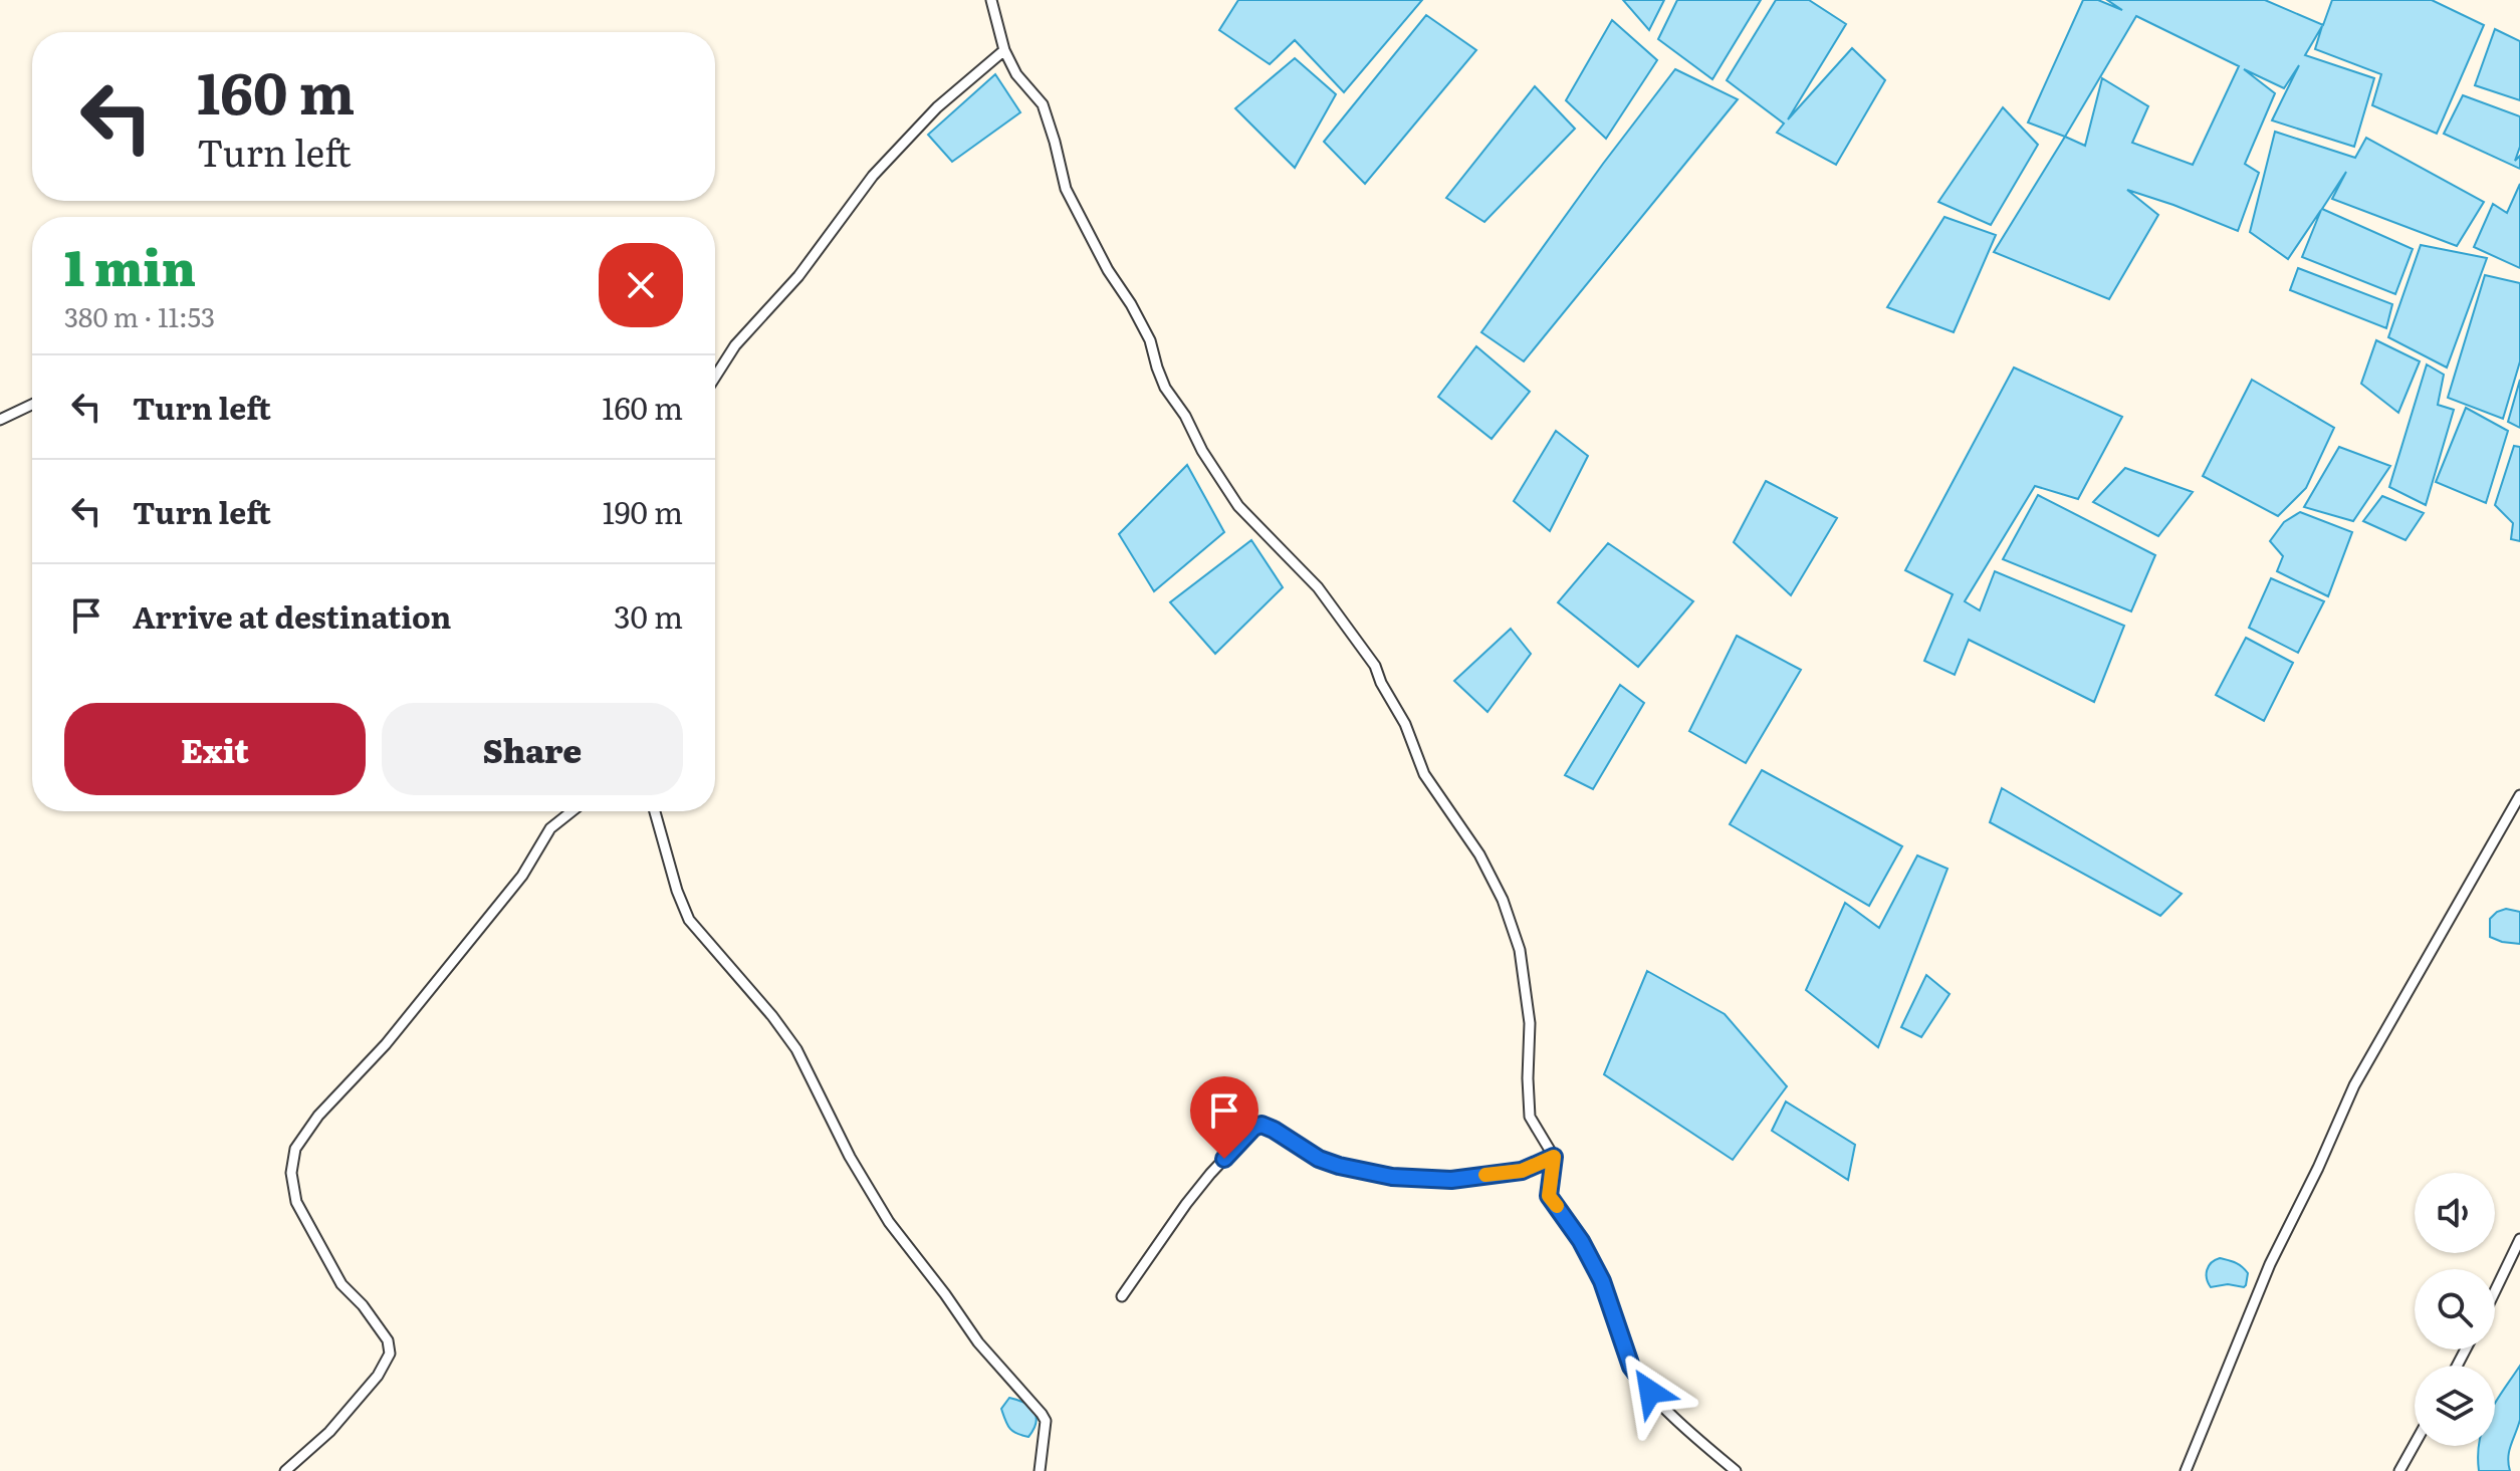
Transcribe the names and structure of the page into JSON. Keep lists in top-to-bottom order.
{
  "page": {
    "turn": ["160 m", "Turn left"],
    "heading": ["1 min", "380 m · 11:53"],
    "list": [
      {
        "name": "Turn left",
        "value": "160 m"
      },
      {
        "name": "Turn left",
        "value": "190 m"
      },
      {
        "name": "Arrive at destination",
        "value": "30 m"
      }
    ],
    "buttons": ["Exit", "Share"]
  }
}
